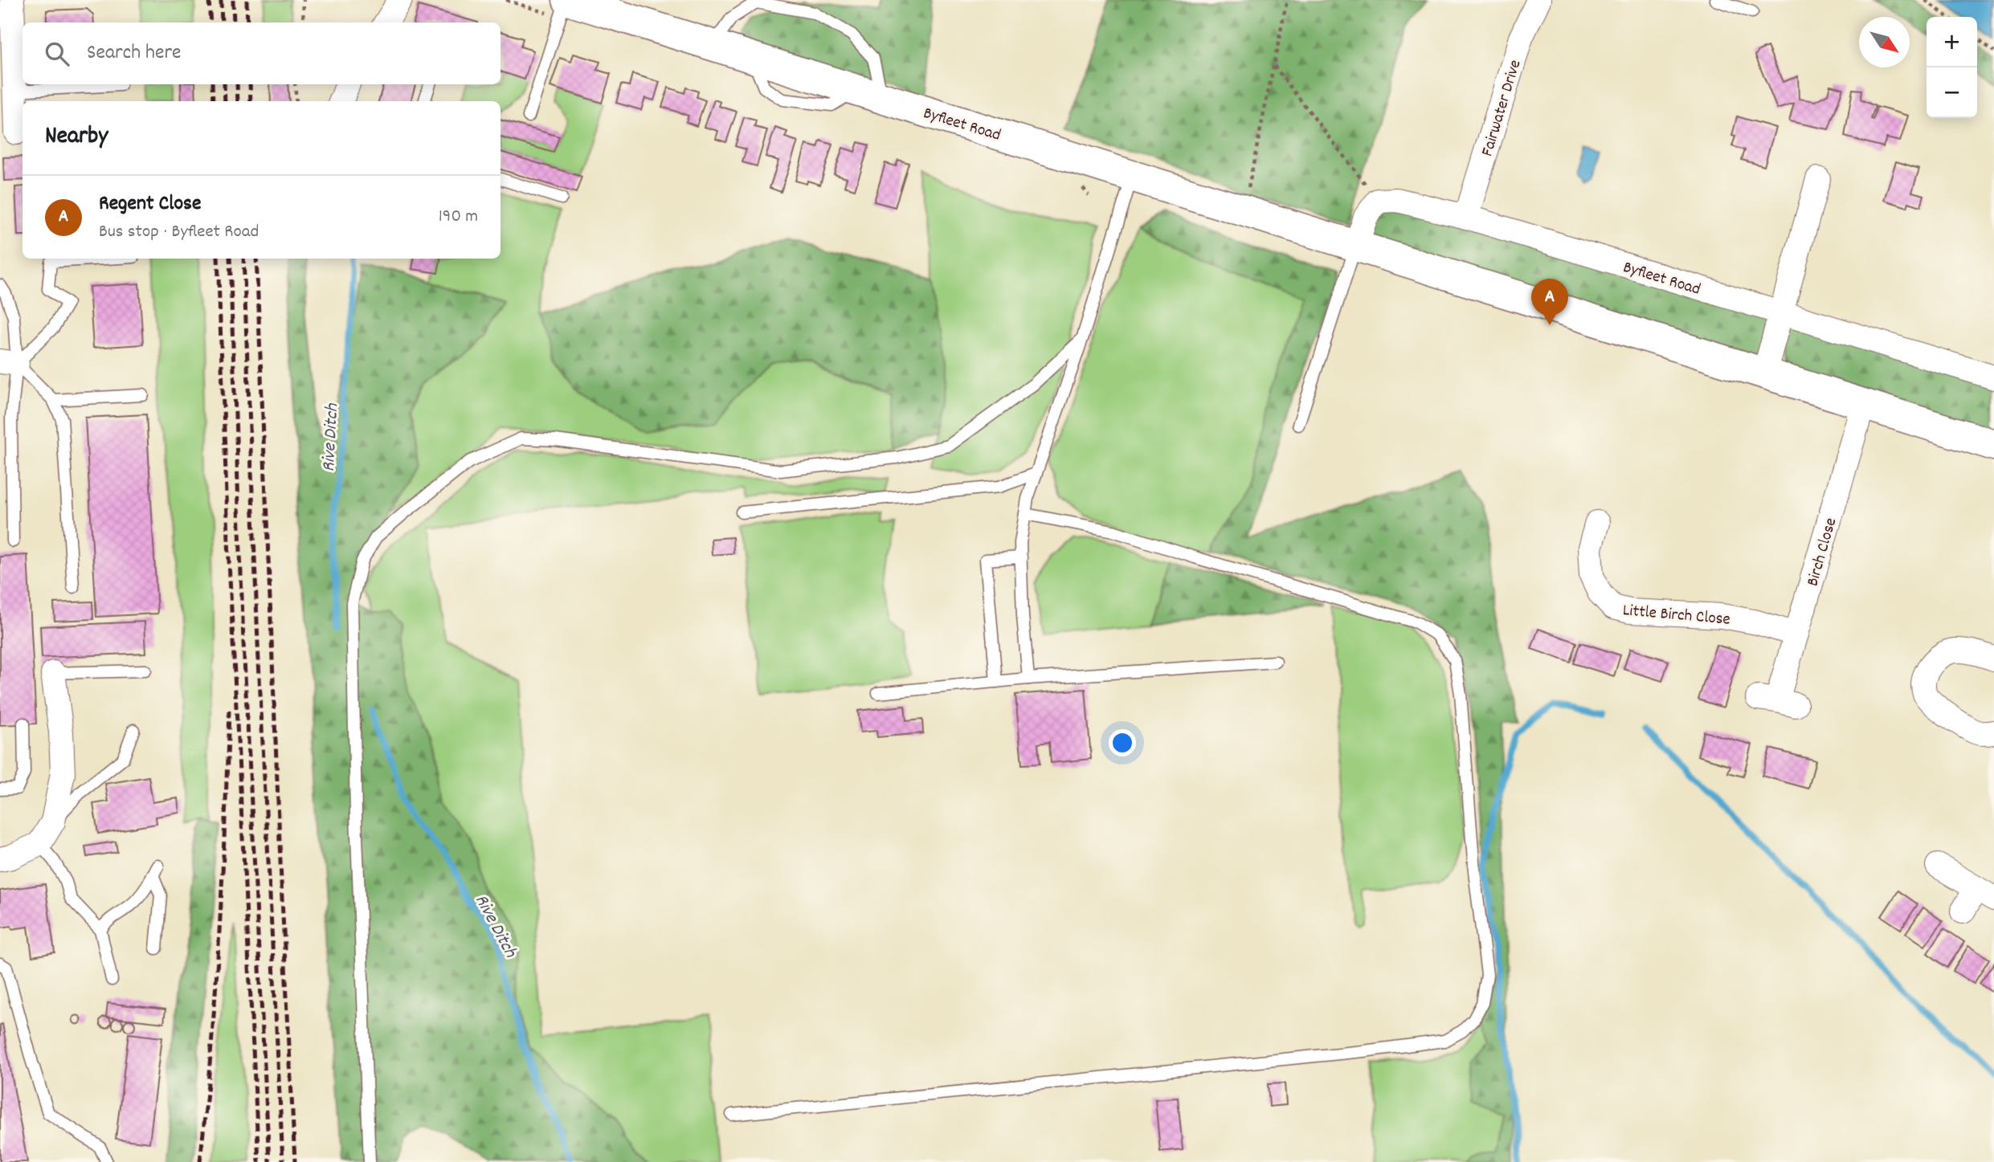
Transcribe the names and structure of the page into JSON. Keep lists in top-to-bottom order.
{
  "streets": {
    "main road": ["Byfleet Road"],
    "street": ["Fairwater Drive", "Birch Close", "Little Birch Close"]
  },
  "crossings": [
    ["Fairwater Drive", "Byfleet Road"],
    ["Byfleet Road", "Birch Close"],
    ["Birch Close", "Little Birch Close"]
  ],
  "water": ["Rive Ditch"],
  "north": "bottom right",
  "page": {
    "map_buttons": ["+", "−"],
    "search": "Search here",
    "heading": "Nearby",
    "list": [
      {
        "mark": "A",
        "name": "Regent Close",
        "note": "Bus stop · Byfleet Road",
        "value": "190 m"
      }
    ],
    "pins": "A"
  }
}
